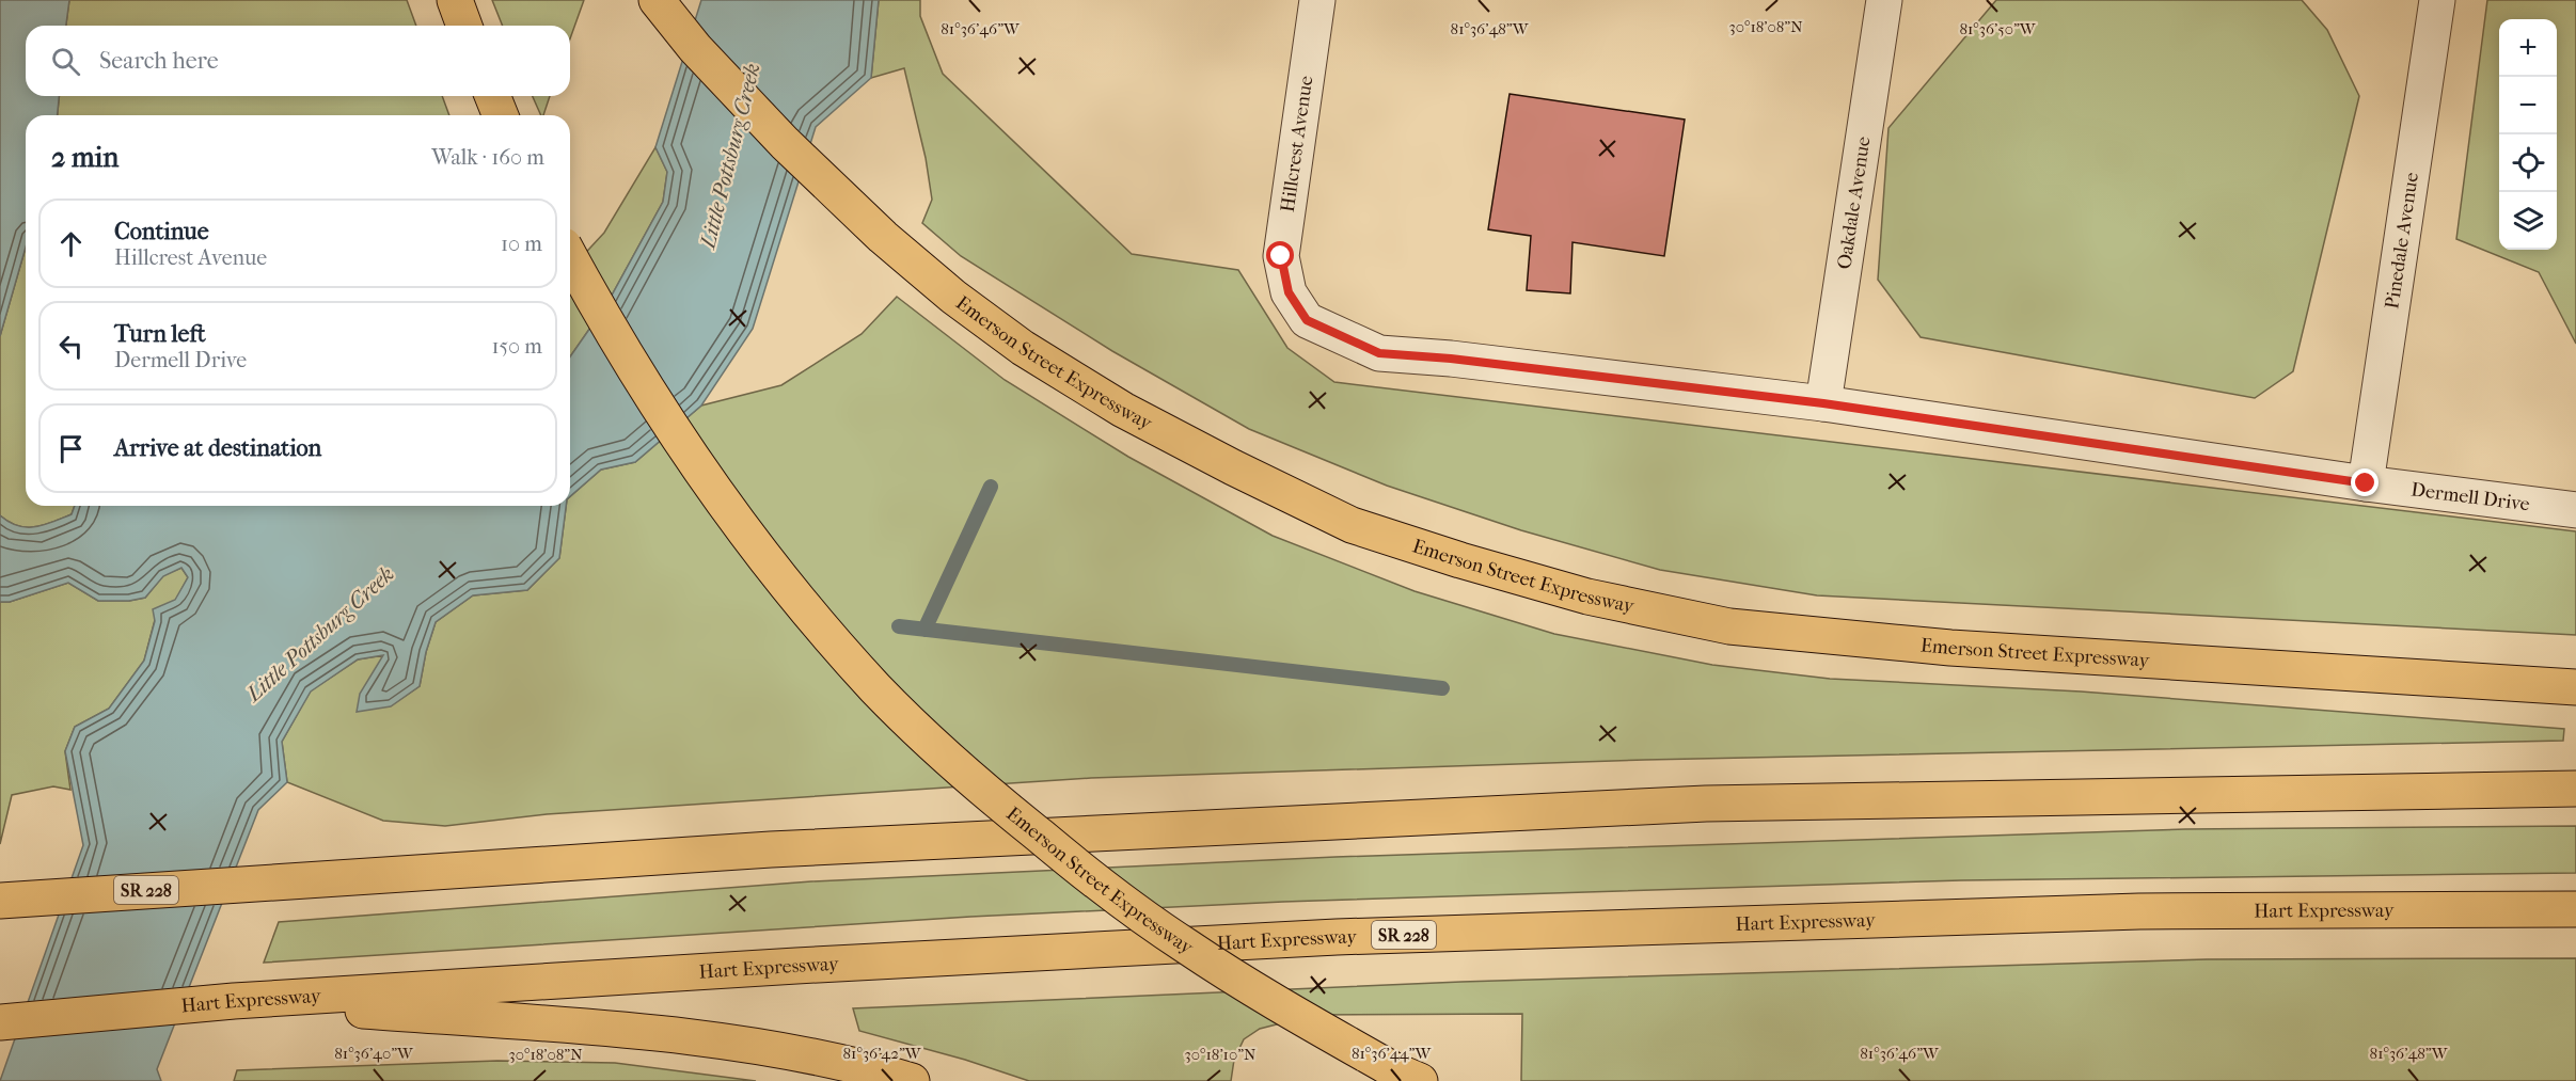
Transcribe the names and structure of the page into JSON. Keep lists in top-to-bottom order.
{
  "streets": {
    "highway": ["Emerson Street Expressway", "SR 228", "Hart Expressway"],
    "street": [
      "Hillcrest Avenue",
      "Oakdale Avenue",
      "Pinedale Avenue",
      "Dermell Drive"
    ]
  },
  "crossings": [
    ["Hillcrest Avenue", "Dermell Drive"],
    ["Oakdale Avenue", "Dermell Drive"],
    ["Pinedale Avenue", "Dermell Drive"]
  ],
  "water": ["Little Pottsburg Creek"],
  "page": {
    "map_buttons": ["+", "−"],
    "search": "Search here",
    "heading": ["2 min", "Walk · 160 m"],
    "list": [
      ["Continue", "Hillcrest Avenue", "10 m"],
      ["Turn left", "Dermell Drive", "150 m"],
      "Arrive at destination"
    ]
  },
  "coordinates": [
    "30°18'08\"N",
    "81°36'50\"W",
    "81°36'46\"W",
    "81°36'48\"W",
    "81°36'40\"W",
    "81°36'42\"W",
    "81°36'44\"W",
    "30°18'10\"N"
  ]
}
